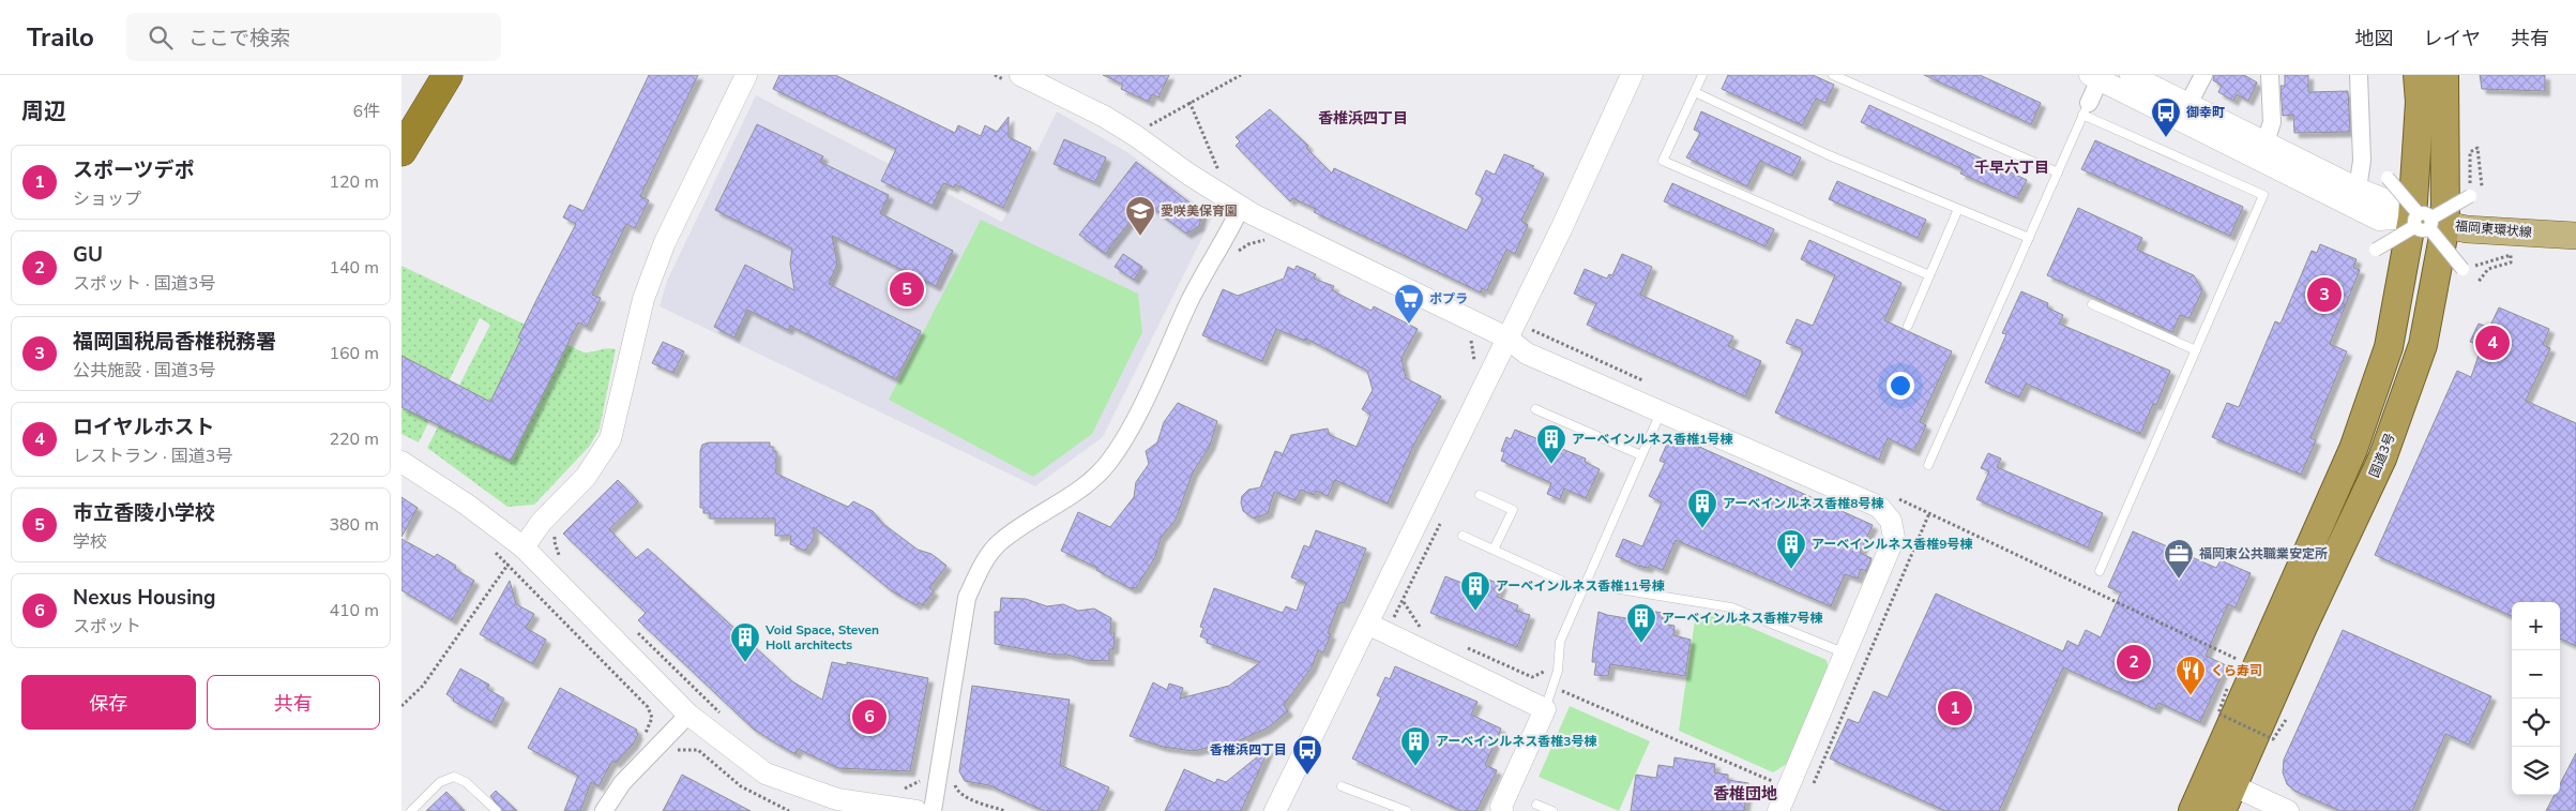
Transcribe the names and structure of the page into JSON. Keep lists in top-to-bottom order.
{
  "streets": {
    "highway": ["国道3号"],
    "main road": ["福岡東環状線"]
  },
  "crossings": [
    ["福岡東環状線", "国道3号"]
  ],
  "districts": ["香椎浜四丁目", "千早六丁目", "香椎団地"],
  "places": {
    "bus stop": ["御幸町", "香椎浜四丁目"],
    "school or university": ["愛咲美保育園"],
    "supermarket": ["ポプラ"],
    "building": [
      "アーベインルネス香椎1号棟",
      "アーベインルネス香椎8号棟",
      "アーベインルネス香椎9号棟",
      "アーベインルネス香椎11号棟",
      "アーベインルネス香椎7号棟",
      "Void Space, Steven Holl architects",
      "アーベインルネス香椎3号棟"
    ],
    "office": ["福岡東公共職業安定所"],
    "restaurant": ["くら寿司"]
  },
  "page": {
    "header": "Trailo",
    "search": "ここで検索",
    "nav": ["地図", "レイヤ", "共有"],
    "heading": ["周辺", "6件"],
    "list": [
      {
        "mark": "1",
        "name": "スポーツデポ",
        "note": "ショップ",
        "value": "120 m"
      },
      {
        "mark": "2",
        "name": "GU",
        "note": "スポット · 国道3号",
        "value": "140 m"
      },
      {
        "mark": "3",
        "name": "福岡国税局香椎税務署",
        "note": "公共施設 · 国道3号",
        "value": "160 m"
      },
      {
        "mark": "4",
        "name": "ロイヤルホスト",
        "note": "レストラン · 国道3号",
        "value": "220 m"
      },
      {
        "mark": "5",
        "name": "市立香陵小学校",
        "note": "学校",
        "value": "380 m"
      },
      {
        "mark": "6",
        "name": "Nexus Housing",
        "note": "スポット",
        "value": "410 m"
      }
    ],
    "pins": [
      "5",
      "3",
      "4",
      "2",
      "1",
      "6"
    ],
    "map_buttons": ["+", "−"],
    "buttons": ["保存", "共有"]
  }
}
